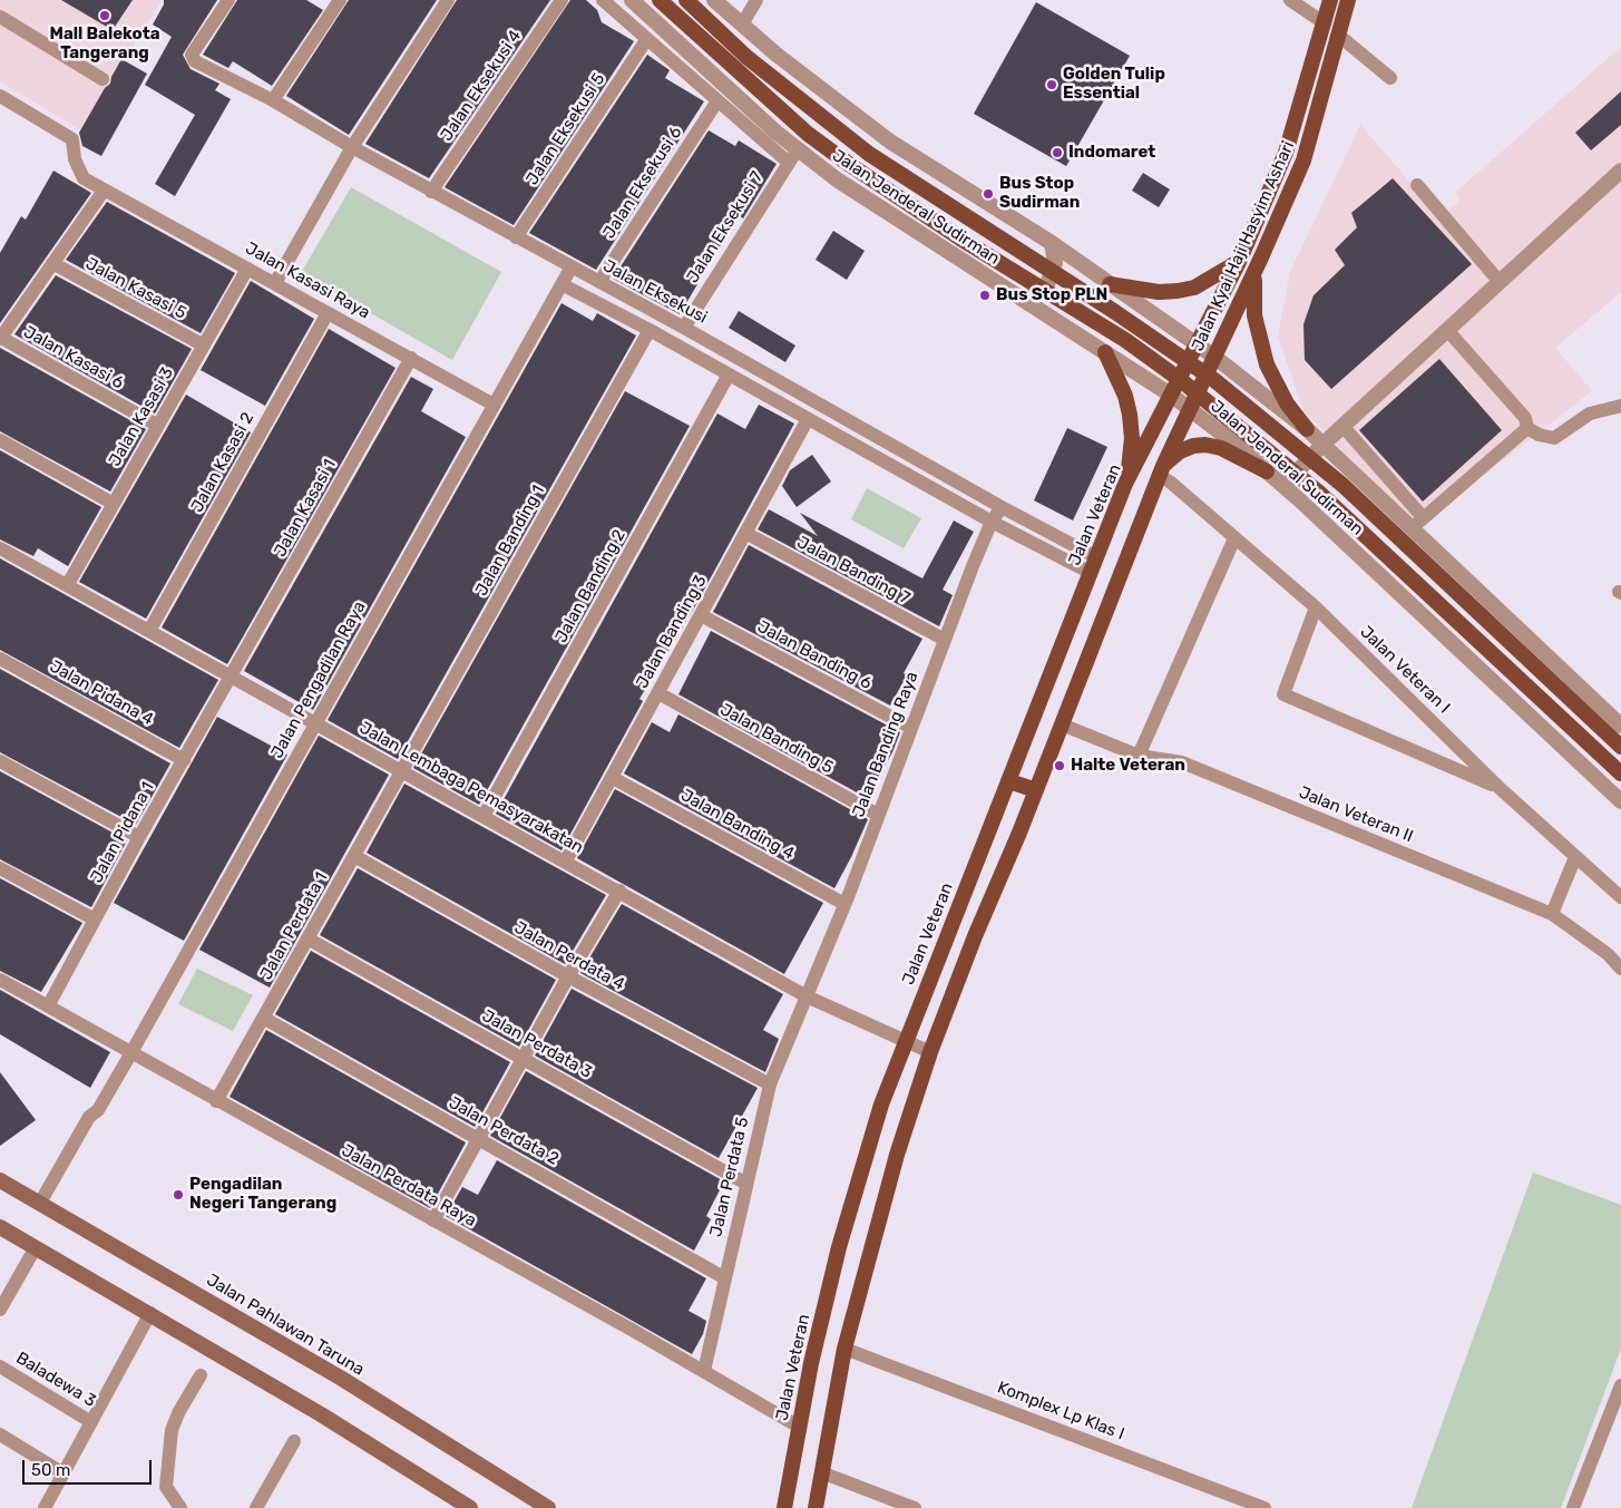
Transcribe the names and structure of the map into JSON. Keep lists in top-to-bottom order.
{
  "streets": {
    "main road": [
      "Jalan Jenderal Sudirman",
      "Jalan Kyai Haji Hasyim Ashari",
      "Jalan Veteran",
      "Jalan Pahlawan Taruna"
    ],
    "street": [
      "Jalan Eksekusi 4",
      "Jalan Eksekusi 5",
      "Jalan Eksekusi 6",
      "Jalan Eksekusi 7",
      "Jalan Kasasi Raya",
      "Jalan Kasasi 5",
      "Jalan Eksekusi",
      "Jalan Kasasi 6",
      "Jalan Kasasi 3",
      "Jalan Kasasi 2",
      "Jalan Kasasi 1",
      "Jalan Banding 1",
      "Jalan Banding 7",
      "Jalan Banding 2",
      "Jalan Banding 3",
      "Jalan Banding 6",
      "Jalan Veteran I",
      "Jalan Pengadilan Raya",
      "Jalan Pidana 4",
      "Jalan Banding 5",
      "Jalan Banding Raya",
      "Jalan Lembaga Pemasyarakatan",
      "Jalan Veteran II",
      "Jalan Banding 4",
      "Jalan Pidana 1",
      "Jalan Perdata 1",
      "Jalan Perdata 4",
      "Jalan Perdata 3",
      "Jalan Perdata 2",
      "Jalan Perdata 5",
      "Jalan Perdata Raya",
      "Baladewa 3",
      "Komplex Lp Klas I"
    ]
  },
  "crossings": [
    ["Jalan Eksekusi 4", "Jalan Eksekusi"],
    ["Jalan Eksekusi 5", "Jalan Eksekusi"],
    ["Jalan Eksekusi 6", "Jalan Eksekusi"],
    ["Jalan Jenderal Sudirman", "Jalan Eksekusi 7"],
    ["Jalan Jenderal Sudirman", "Jalan Kyai Haji Hasyim Ashari"],
    ["Jalan Jenderal Sudirman", "Jalan Veteran"],
    ["Jalan Eksekusi 7", "Jalan Eksekusi"],
    ["Jalan Kyai Haji Hasyim Ashari", "Jalan Veteran"],
    ["Jalan Kasasi Raya", "Jalan Kasasi 3"],
    ["Jalan Kasasi Raya", "Jalan Kasasi 2"],
    ["Jalan Kasasi Raya", "Jalan Kasasi 1"],
    ["Jalan Kasasi Raya", "Jalan Pengadilan Raya"],
    ["Jalan Kasasi 5", "Jalan Kasasi 3"],
    ["Jalan Eksekusi", "Jalan Veteran"],
    ["Jalan Eksekusi", "Jalan Pengadilan Raya"],
    ["Jalan Eksekusi", "Jalan Banding Raya"],
    ["Jalan Kasasi 6", "Jalan Kasasi 3"],
    ["Jalan Kasasi 3", "Jalan Lembaga Pemasyarakatan"],
    ["Jalan Kasasi 2", "Jalan Lembaga Pemasyarakatan"],
    ["Jalan Kasasi 1", "Jalan Lembaga Pemasyarakatan"],
    ["Jalan Kasasi 1", "Jalan Pidana 1"],
    ["Jalan Veteran", "Jalan Lembaga Pemasyarakatan"],
    ["Jalan Veteran", "Jalan Perdata Raya"],
    ["Jalan Banding 1", "Jalan Lembaga Pemasyarakatan"],
    ["Jalan Banding 1", "Jalan Perdata 1"],
    ["Jalan Banding 7", "Jalan Banding 3"],
    ["Jalan Banding 7", "Jalan Banding Raya"],
    ["Jalan Banding 2", "Jalan Lembaga Pemasyarakatan"],
    ["Jalan Banding 3", "Jalan Banding 6"],
    ["Jalan Banding 3", "Jalan Banding 5"],
    ["Jalan Banding 3", "Jalan Lembaga Pemasyarakatan"],
    ["Jalan Banding 3", "Jalan Banding 4"],
    ["Jalan Banding 6", "Jalan Banding Raya"],
    ["Jalan Pengadilan Raya", "Jalan Lembaga Pemasyarakatan"],
    ["Jalan Pengadilan Raya", "Jalan Perdata Raya"],
    ["Jalan Pengadilan Raya", "Jalan Pahlawan Taruna"],
    ["Jalan Pidana 4", "Jalan Pidana 1"],
    ["Jalan Banding 5", "Jalan Banding Raya"],
    ["Jalan Banding Raya", "Jalan Lembaga Pemasyarakatan"],
    ["Jalan Banding Raya", "Jalan Banding 4"],
    ["Jalan Banding Raya", "Jalan Perdata 5"],
    ["Jalan Lembaga Pemasyarakatan", "Jalan Pidana 1"],
    ["Jalan Lembaga Pemasyarakatan", "Jalan Perdata 1"],
    ["Jalan Lembaga Pemasyarakatan", "Jalan Perdata 5"],
    ["Jalan Pidana 1", "Jalan Perdata Raya"],
    ["Jalan Perdata 1", "Jalan Perdata 4"],
    ["Jalan Perdata 1", "Jalan Perdata 3"],
    ["Jalan Perdata 1", "Jalan Perdata 2"],
    ["Jalan Perdata 1", "Jalan Perdata Raya"],
    ["Jalan Perdata 4", "Jalan Perdata 5"],
    ["Jalan Perdata 3", "Jalan Perdata 5"],
    ["Jalan Perdata 2", "Jalan Perdata 5"],
    ["Jalan Perdata 5", "Jalan Perdata Raya"]
  ],
  "places": [
    "Mall Balekota Tangerang",
    "Golden Tulip Essential",
    "Indomaret",
    "Bus Stop Sudirman",
    "Bus Stop PLN",
    "Halte Veteran",
    "Pengadilan Negeri Tangerang"
  ],
  "scale_bar": "50 m"
}
